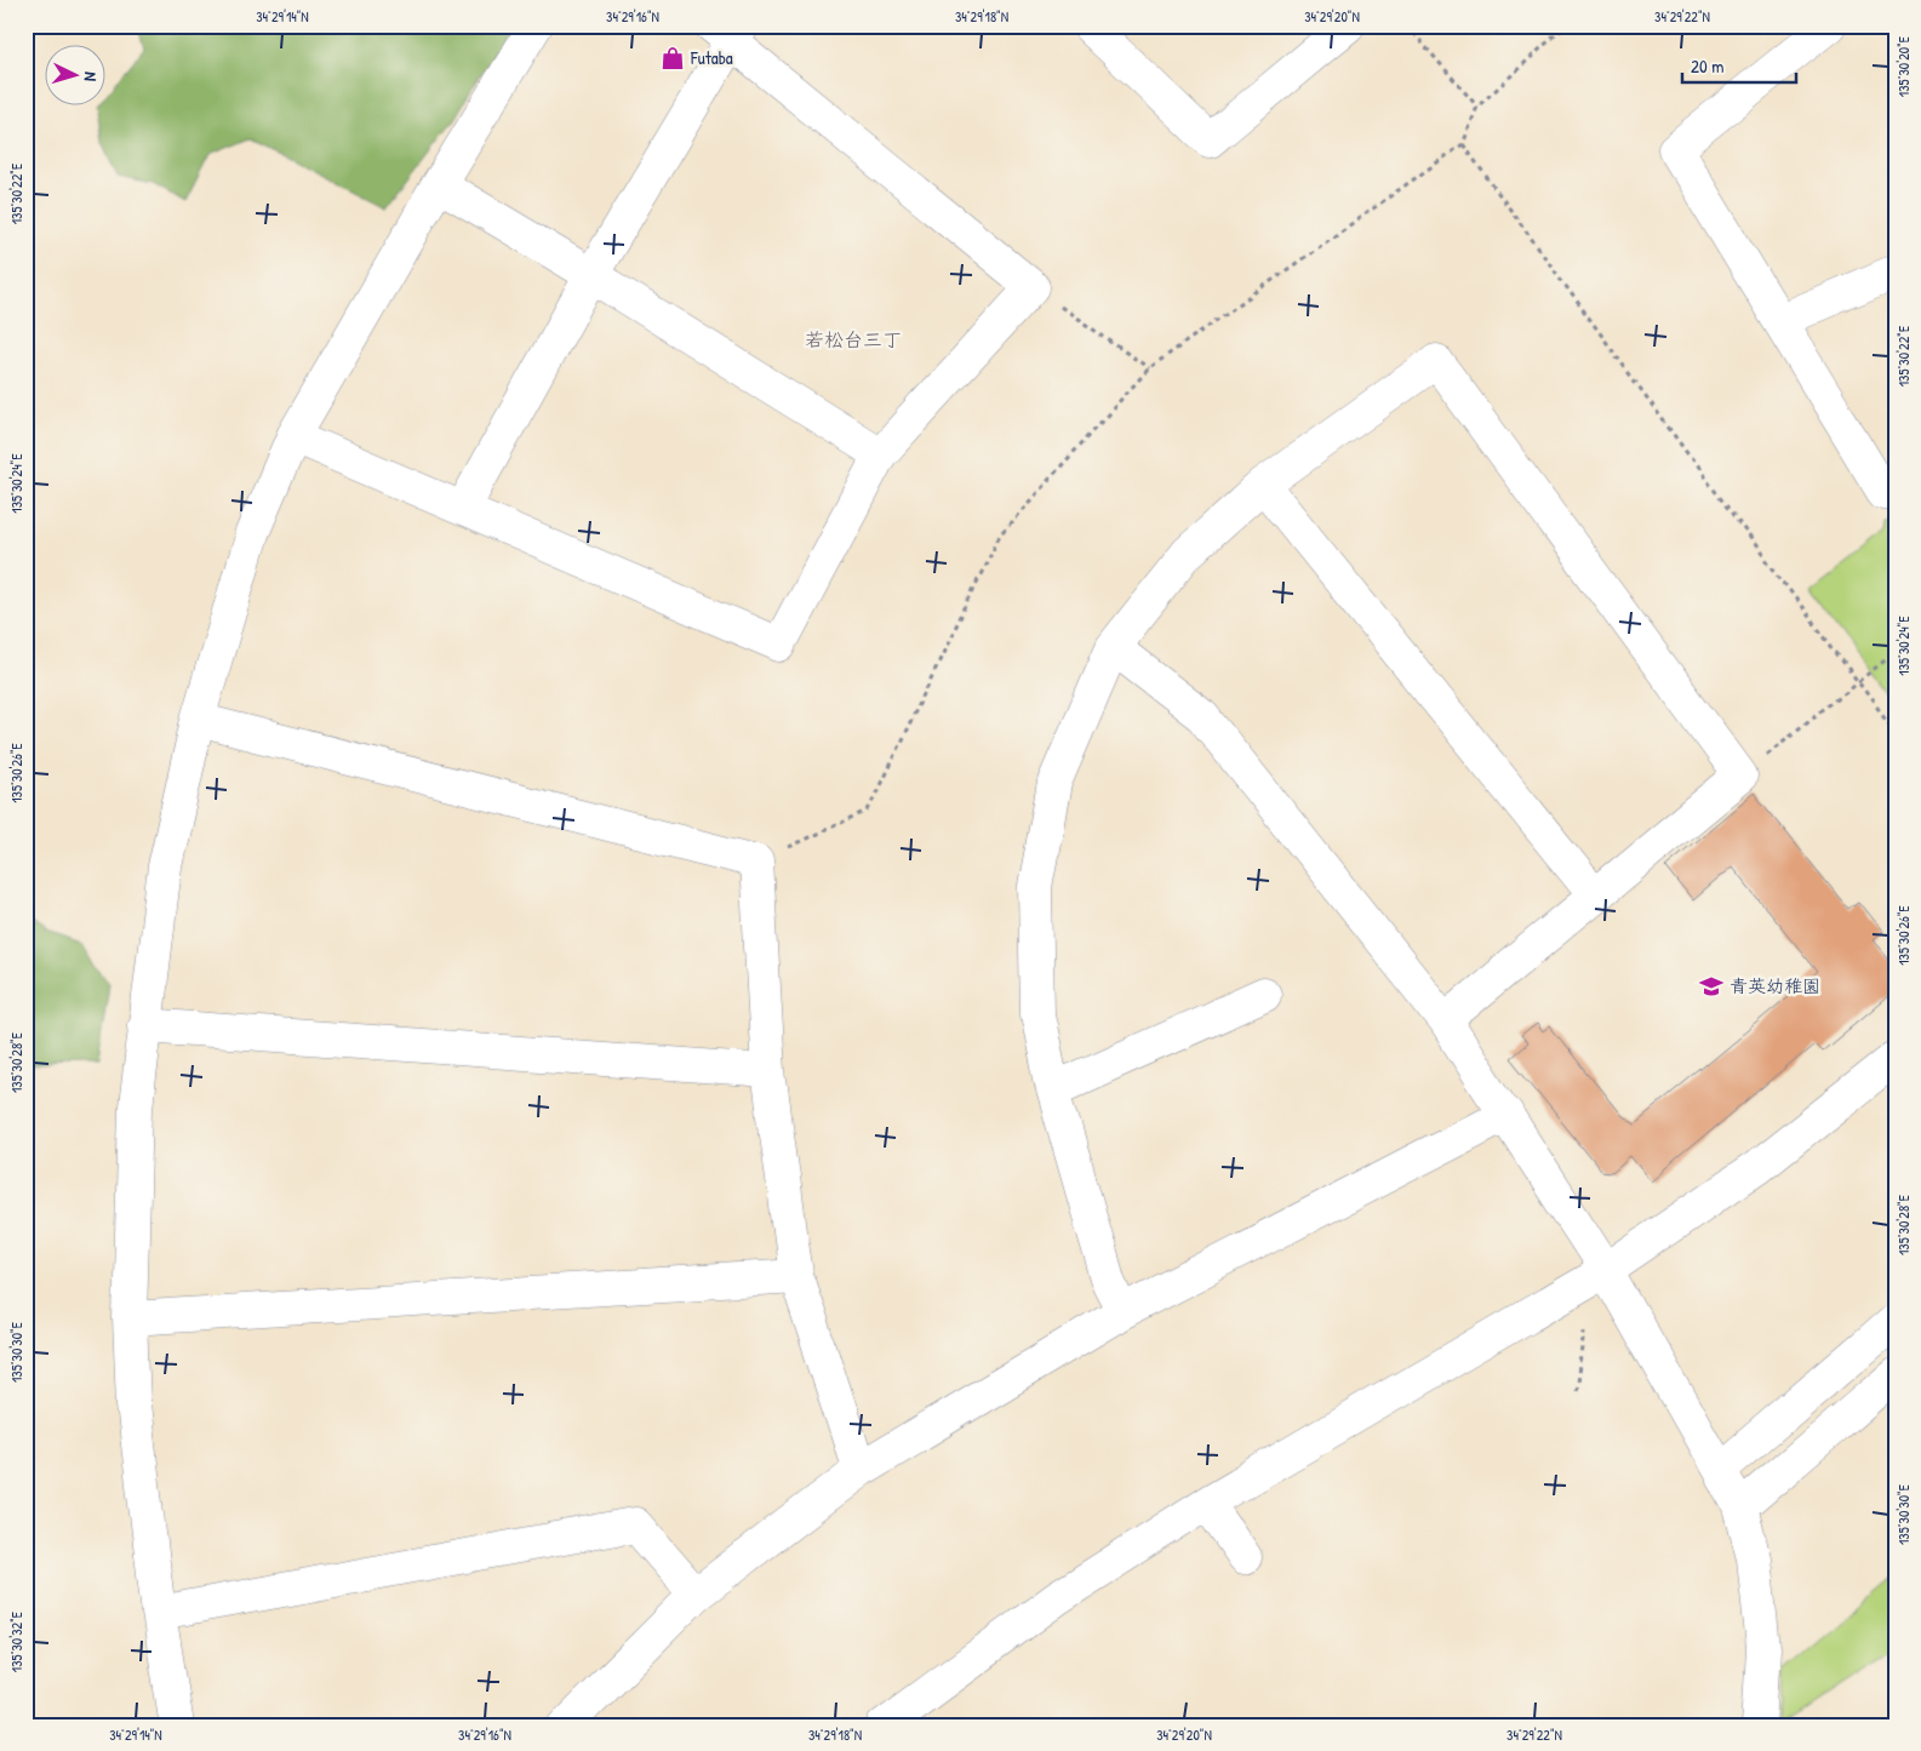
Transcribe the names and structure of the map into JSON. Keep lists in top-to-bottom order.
{
  "districts": ["若松台三丁"],
  "places": {
    "shop": ["Futaba"],
    "school or university": ["青英幼稚園"]
  },
  "scale_bar": "20 m",
  "north": "right",
  "coordinates": [
    "34°29'14\"N",
    "34°29'16\"N",
    "34°29'18\"N",
    "34°29'20\"N",
    "34°29'22\"N",
    "135°30'20\"E",
    "135°30'22\"E",
    "135°30'24\"E",
    "135°30'26\"E",
    "135°30'28\"E",
    "135°30'30\"E",
    "135°30'32\"E"
  ]
}
